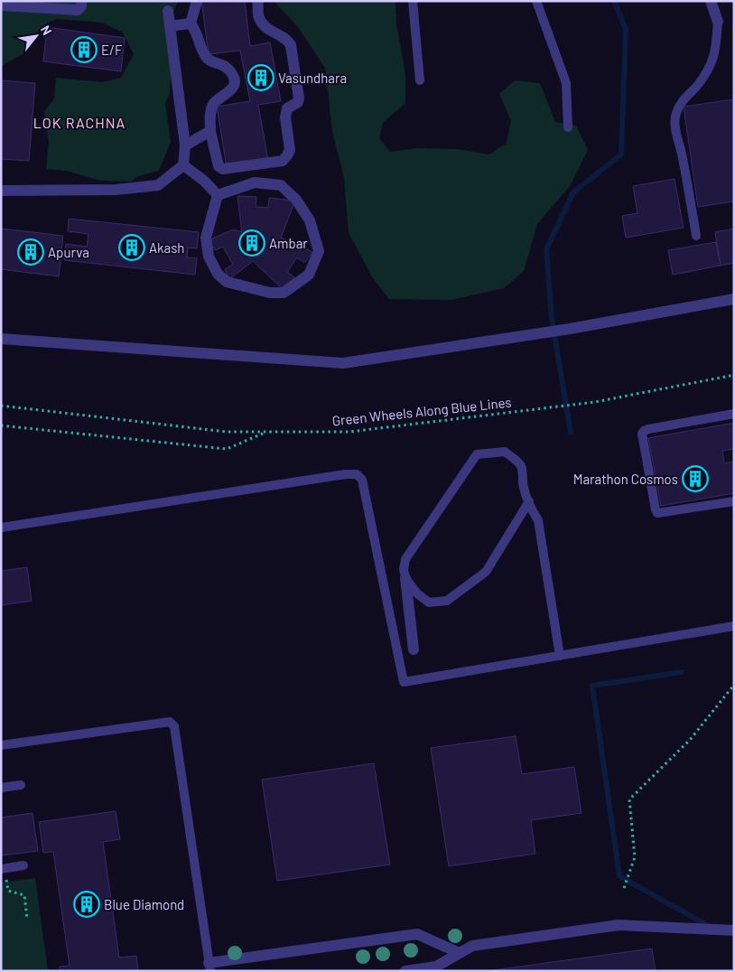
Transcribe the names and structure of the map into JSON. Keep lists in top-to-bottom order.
{
  "streets": {
    "path": ["Green Wheels Along Blue Lines"]
  },
  "districts": ["LOK RACHNA"],
  "places": {
    "building": [
      "E/F",
      "Vasundhara",
      "Ambar",
      "Akash",
      "Apurva",
      "Marathon Cosmos",
      "Blue Diamond"
    ]
  },
  "north": "top right"
}
